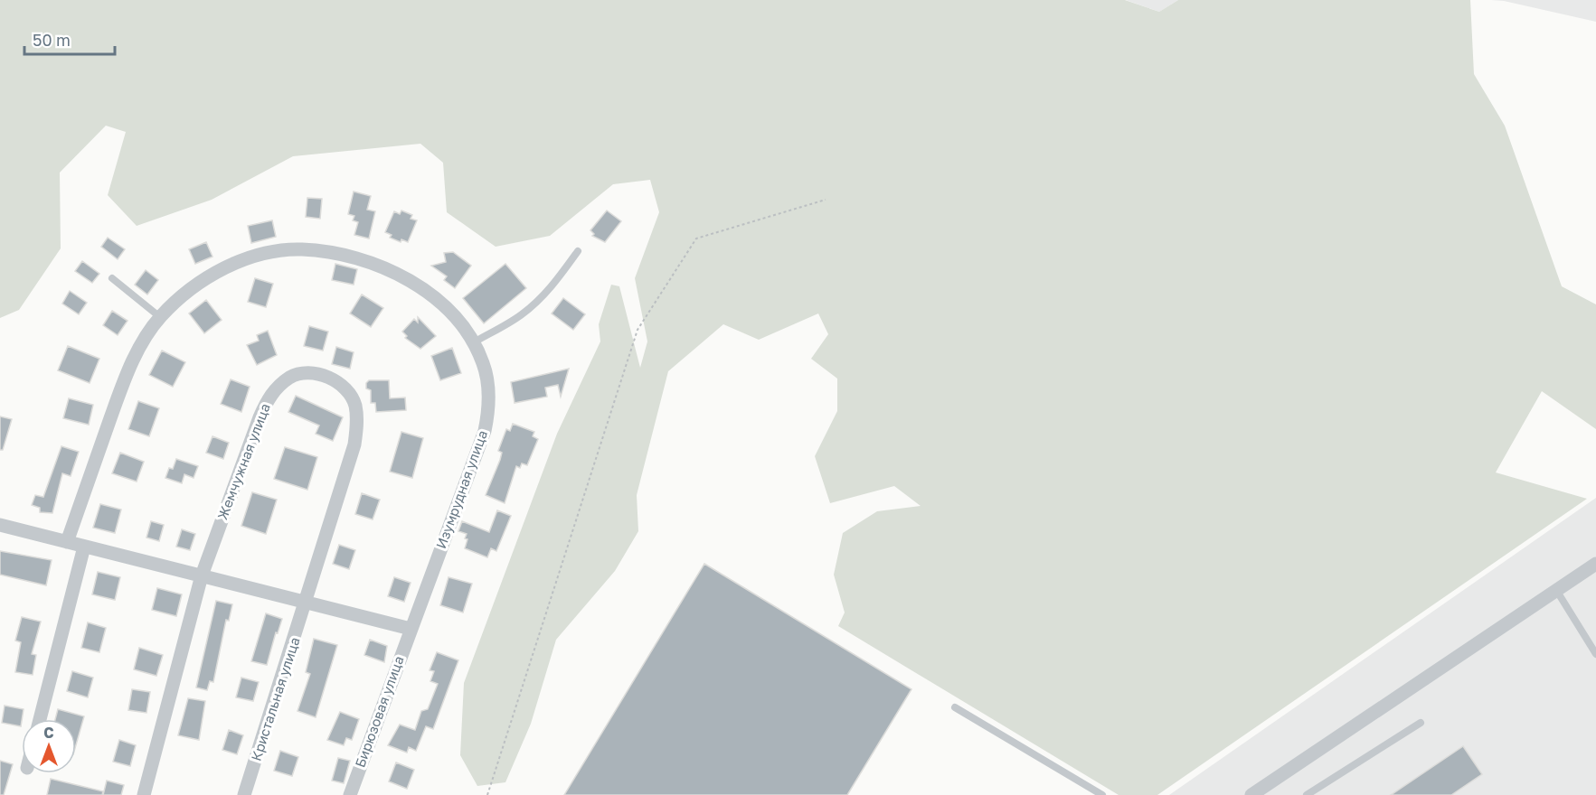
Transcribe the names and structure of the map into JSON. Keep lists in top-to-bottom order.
{
  "streets": {
    "street": [
      "Жемчужная улица",
      "Изумрудная улица",
      "Кристальная улица",
      "Бирюзовая улица"
    ]
  },
  "crossings": [
    ["Жемчужная улица", "Кристальная улица"],
    ["Изумрудная улица", "Бирюзовая улица"]
  ],
  "scale_bar": "50 m",
  "north": "top"
}
